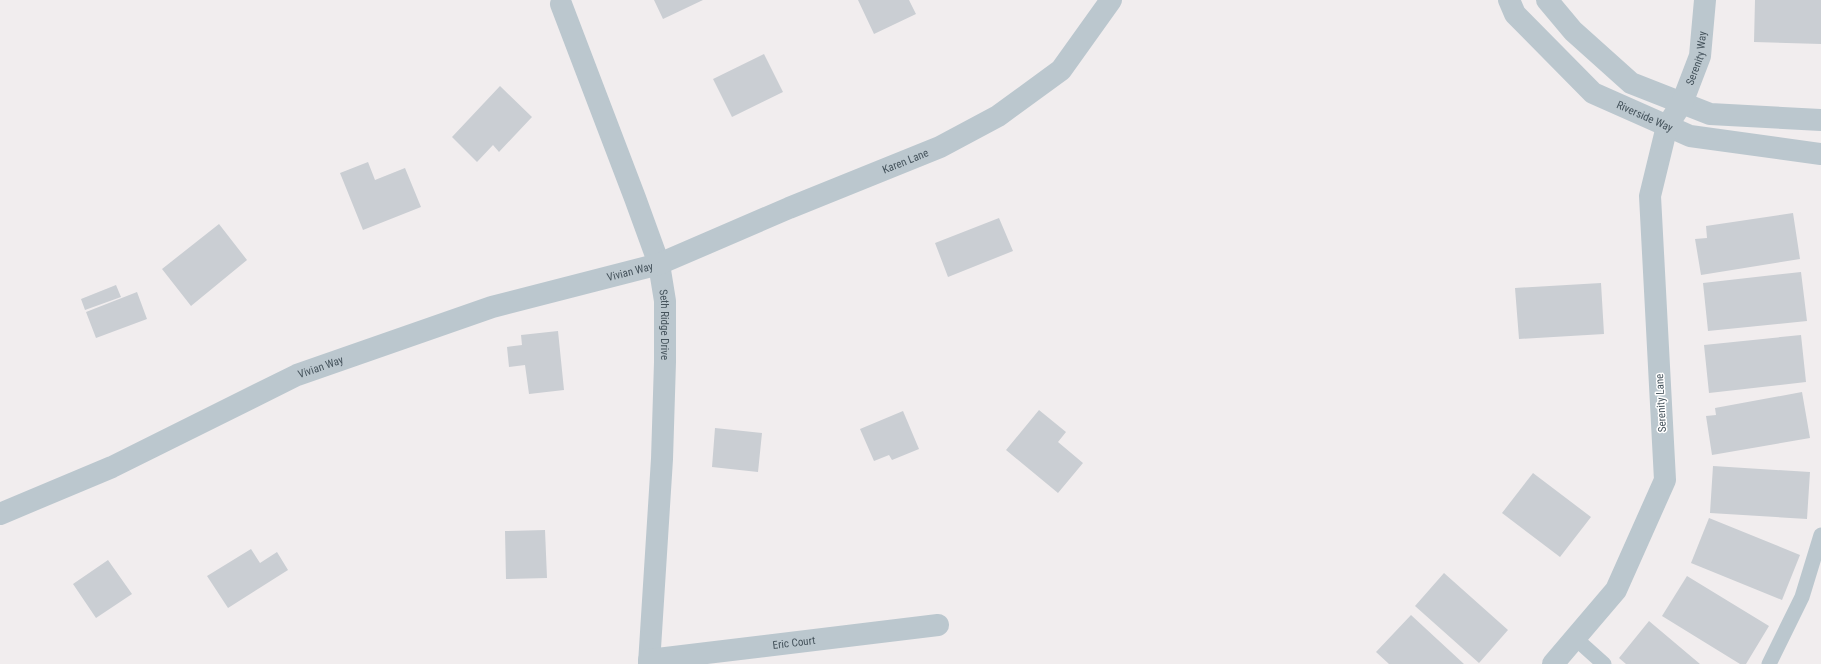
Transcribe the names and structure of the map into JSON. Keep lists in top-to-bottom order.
{
  "streets": {
    "street": [
      "Serenity Way",
      "Riverside Way",
      "Karen Lane",
      "Vivian Way",
      "Seth Ridge Drive",
      "Serenity Lane",
      "Eric Court"
    ]
  },
  "crossings": [
    ["Serenity Way", "Riverside Way"],
    ["Serenity Way", "Serenity Lane"],
    ["Riverside Way", "Serenity Lane"],
    ["Karen Lane", "Vivian Way"],
    ["Karen Lane", "Seth Ridge Drive"],
    ["Vivian Way", "Seth Ridge Drive"],
    ["Seth Ridge Drive", "Eric Court"]
  ]
}
